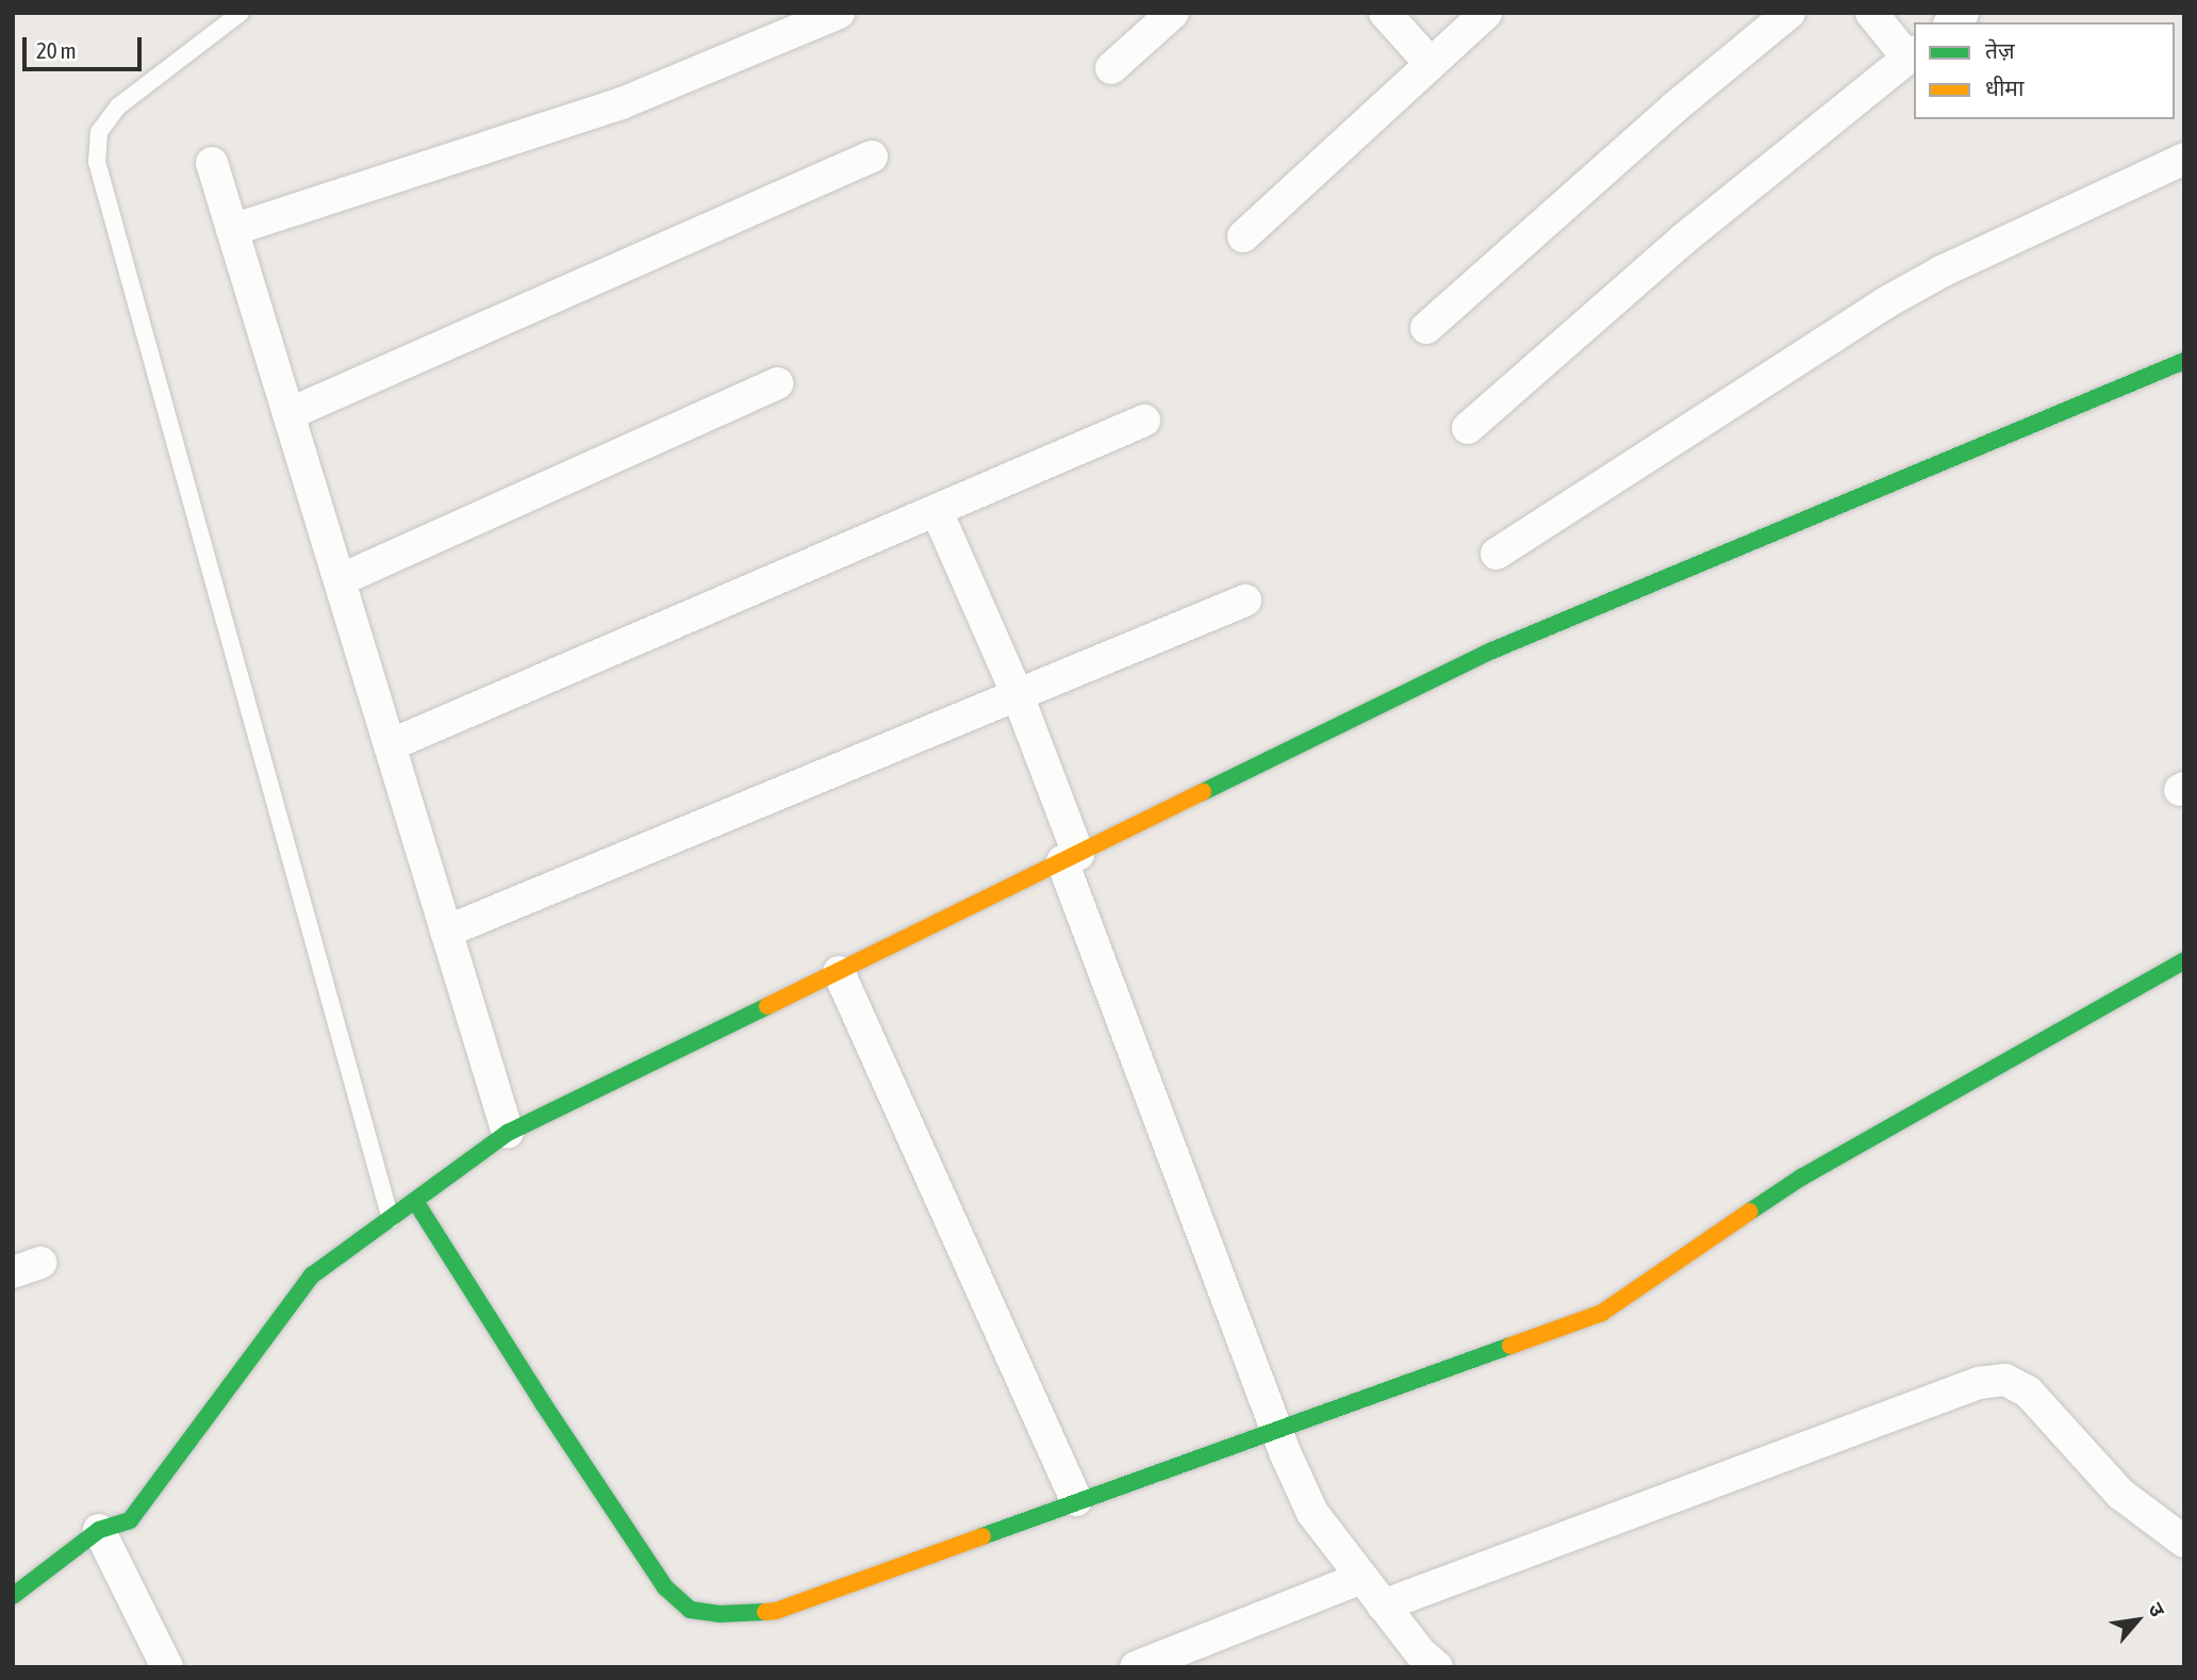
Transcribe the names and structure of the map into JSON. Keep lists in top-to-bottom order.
{
  "legend": ["तेज़", "धीमा"],
  "scale_bar": "20 m",
  "north": "top right"
}
